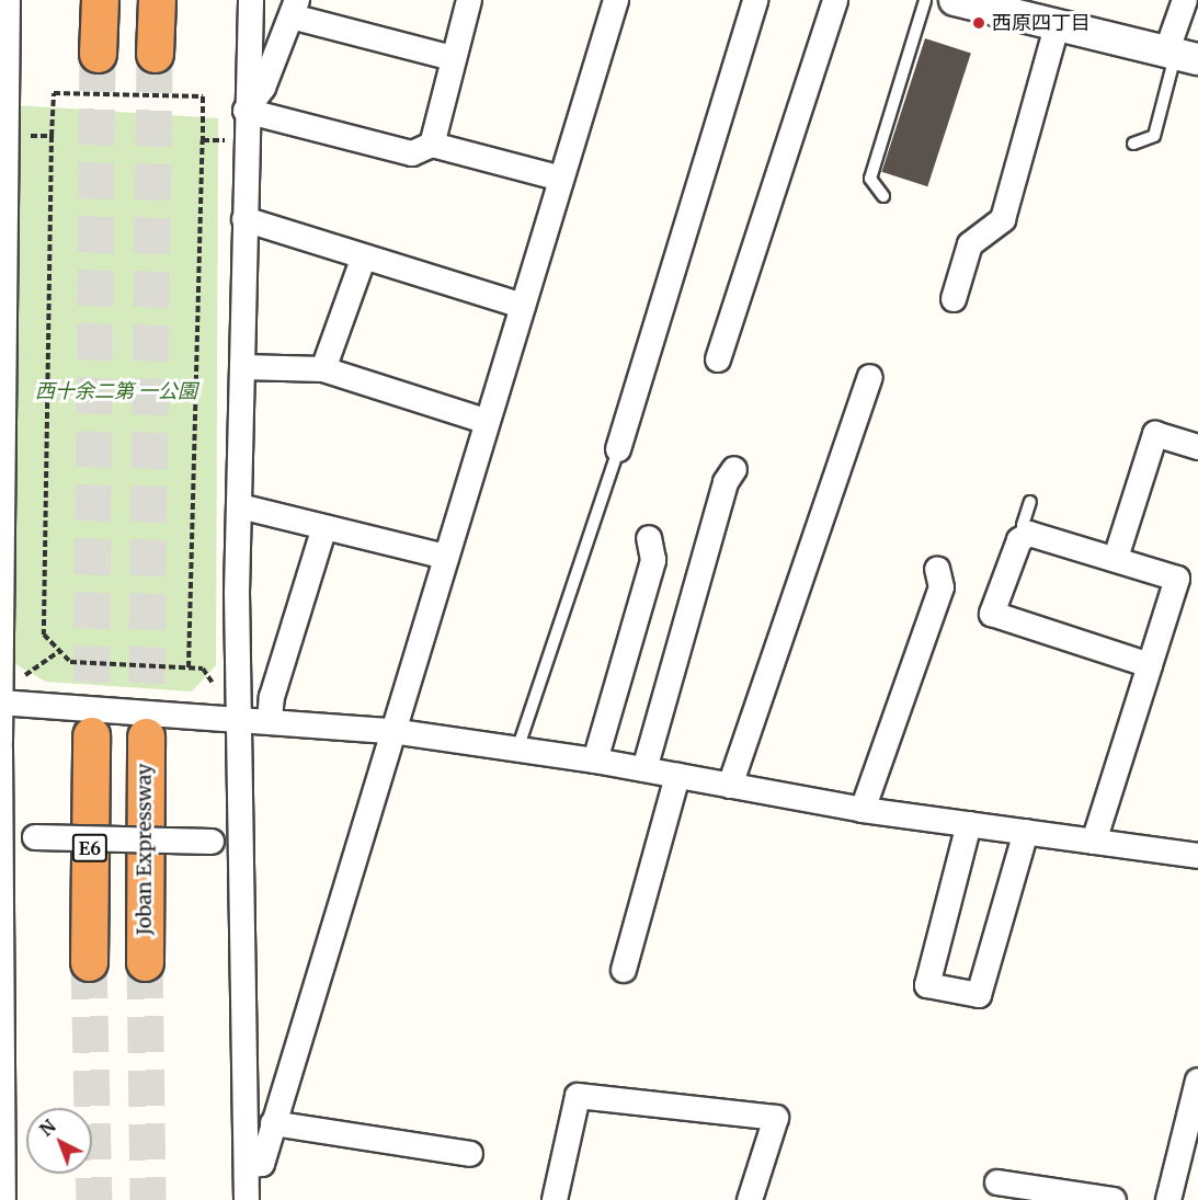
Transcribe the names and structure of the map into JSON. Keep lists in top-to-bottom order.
{
  "streets": {
    "highway": ["E6", "Joban Expressway"]
  },
  "parks": ["西十余二第 一公園"],
  "places": ["西原四丁目"],
  "north": "top left"
}
